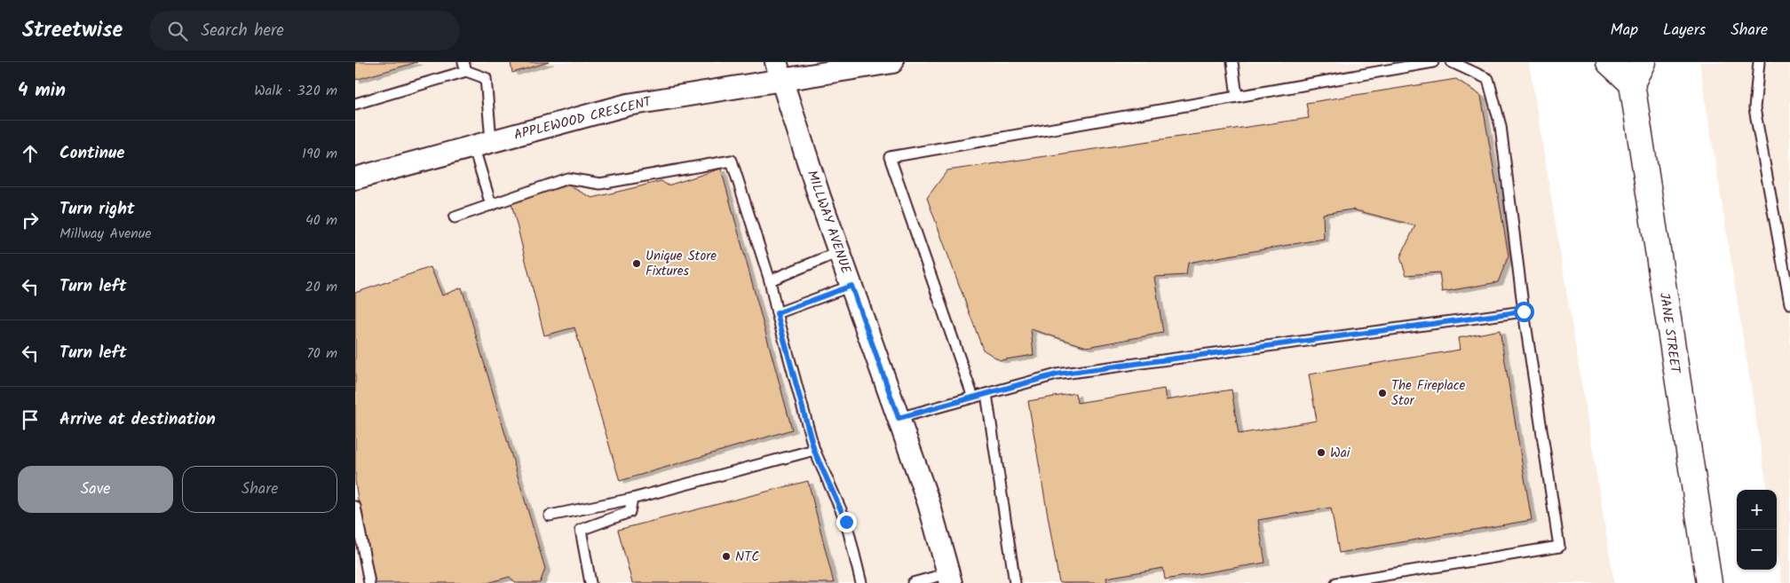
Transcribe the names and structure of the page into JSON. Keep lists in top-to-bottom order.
{
  "streets": {
    "main road": ["JANE STREET"],
    "street": ["APPLEWOOD CRESCENT", "MILLWAY AVENUE"]
  },
  "crossings": [
    ["APPLEWOOD CRESCENT", "MILLWAY AVENUE"]
  ],
  "places": [
    "Unique Store Fixtures",
    "The Fireplace Stor",
    "Wai",
    "NTC"
  ],
  "page": {
    "header": "Streetwise",
    "search": "Search here",
    "nav": ["Map", "Layers", "Share"],
    "heading": ["4 min", "Walk · 320 m"],
    "list": [
      ["Continue", "190 m"],
      ["Turn right", "Millway Avenue", "40 m"],
      ["Turn left", "20 m"],
      ["Turn left", "70 m"],
      "Arrive at destination"
    ],
    "buttons": ["Save", "Share"],
    "map_buttons": ["+", "−"]
  }
}
